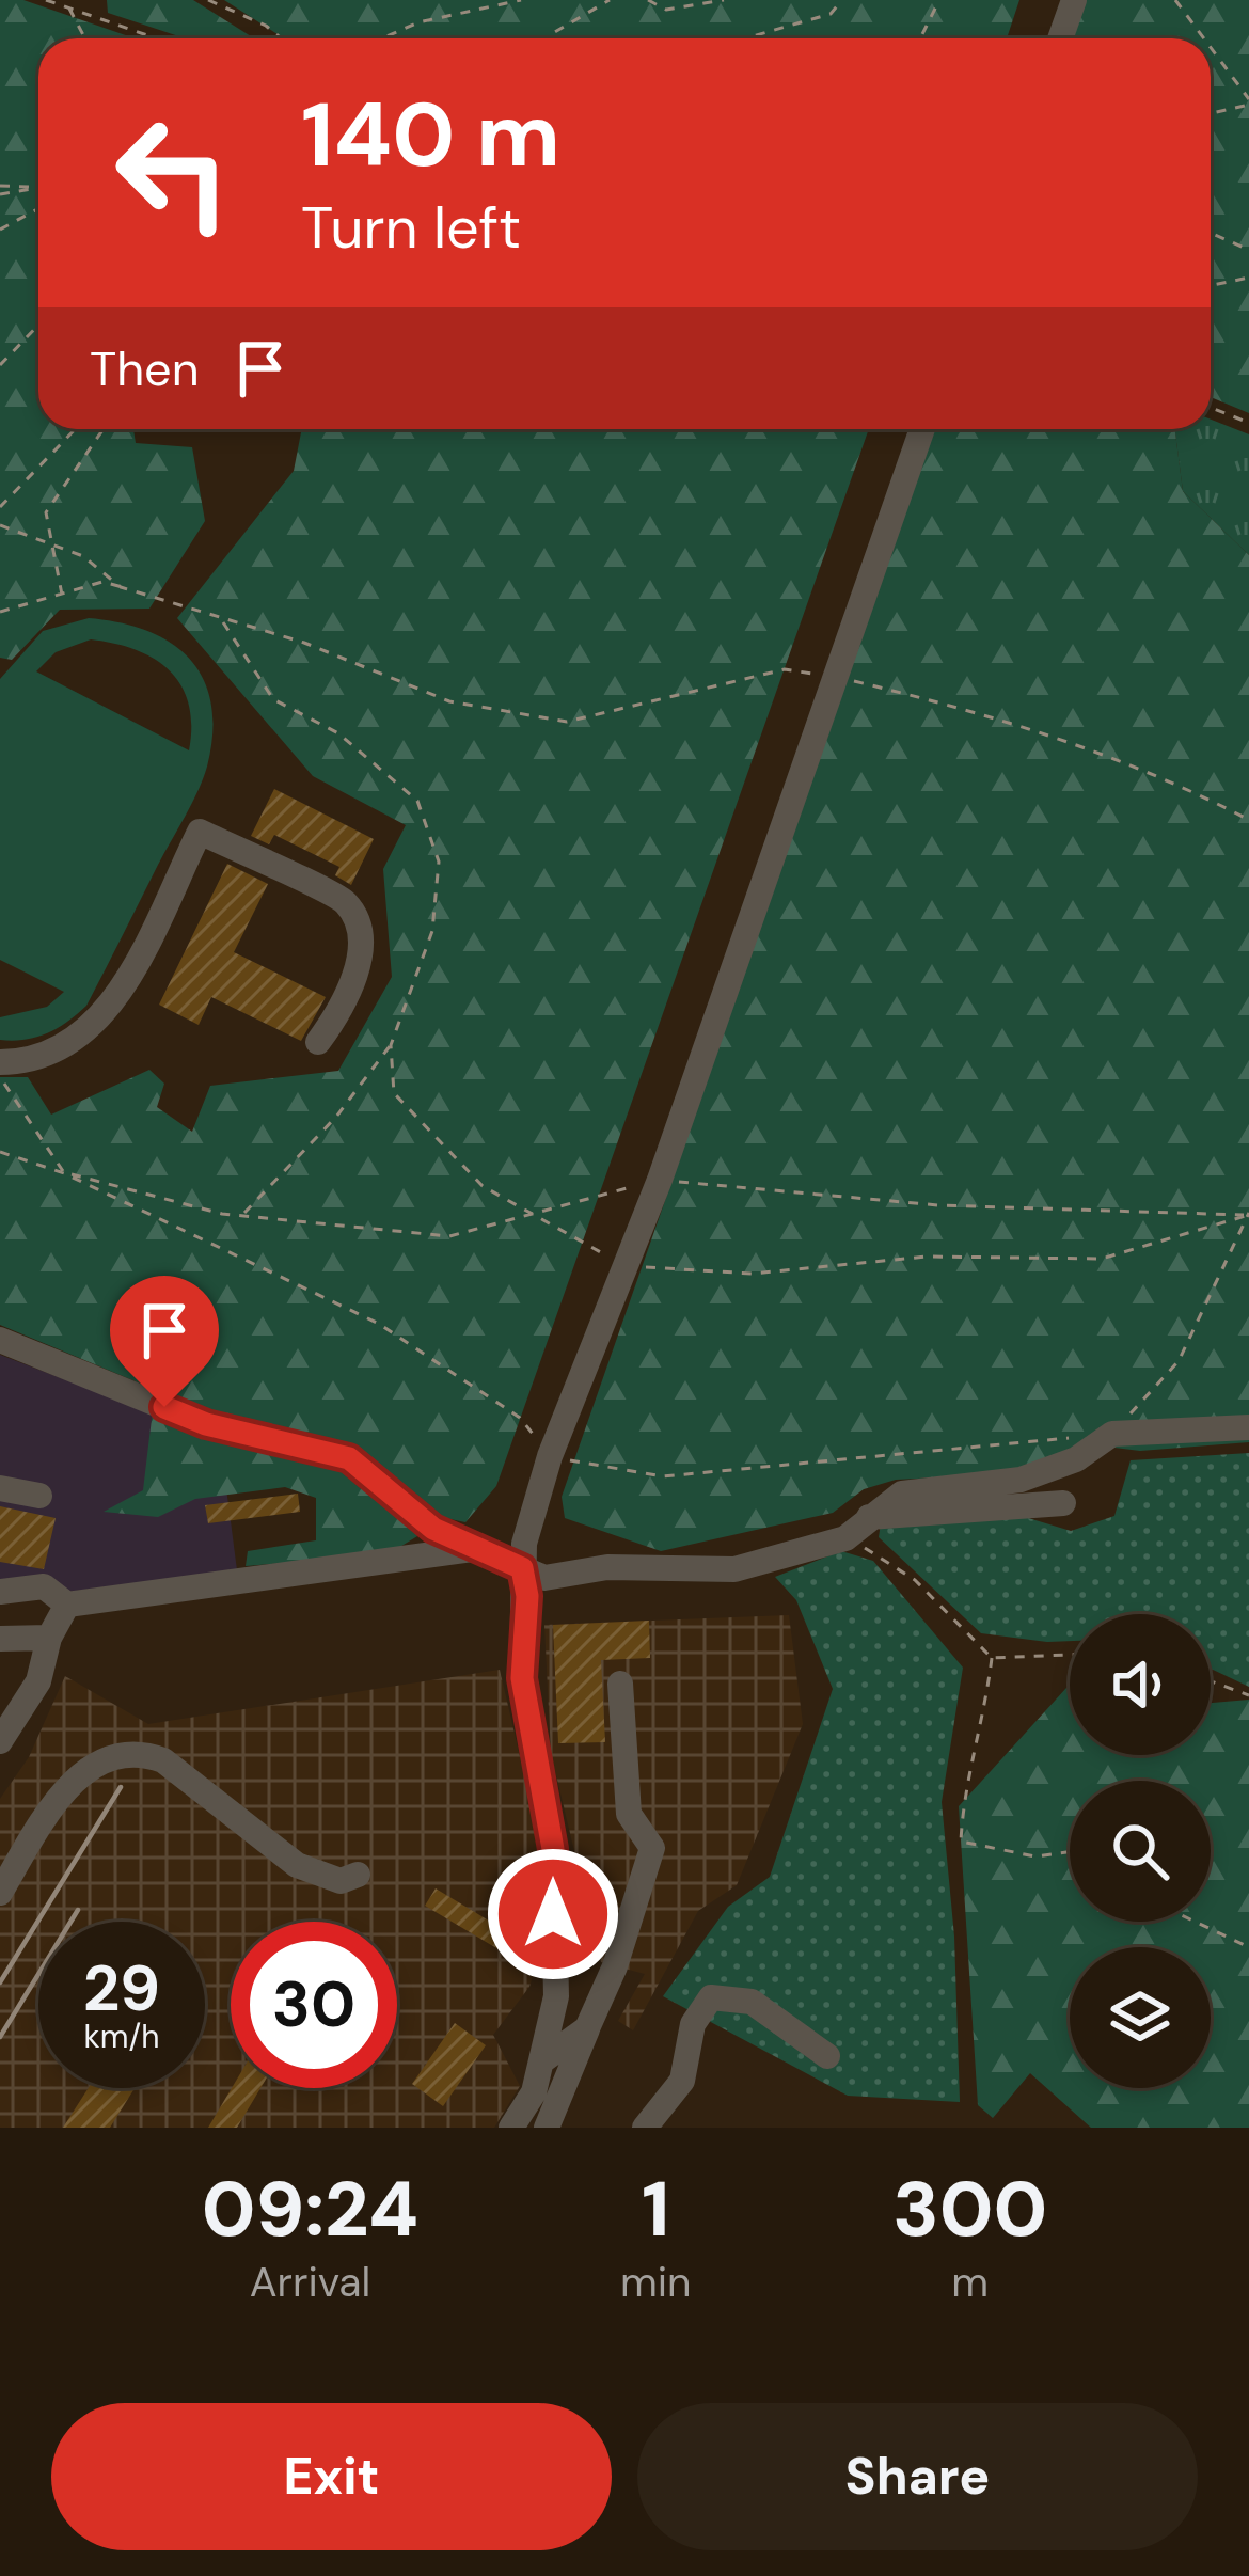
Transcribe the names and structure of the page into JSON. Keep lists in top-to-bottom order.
{
  "page": {
    "turn": ["140 m", "Turn left"],
    "then": "Then",
    "speed": "29 km/h",
    "limit": "30",
    "eta": [
      "09:24",
      "Arrival",
      "1",
      "min",
      "300",
      "m"
    ],
    "buttons": ["Exit", "Share"]
  }
}
